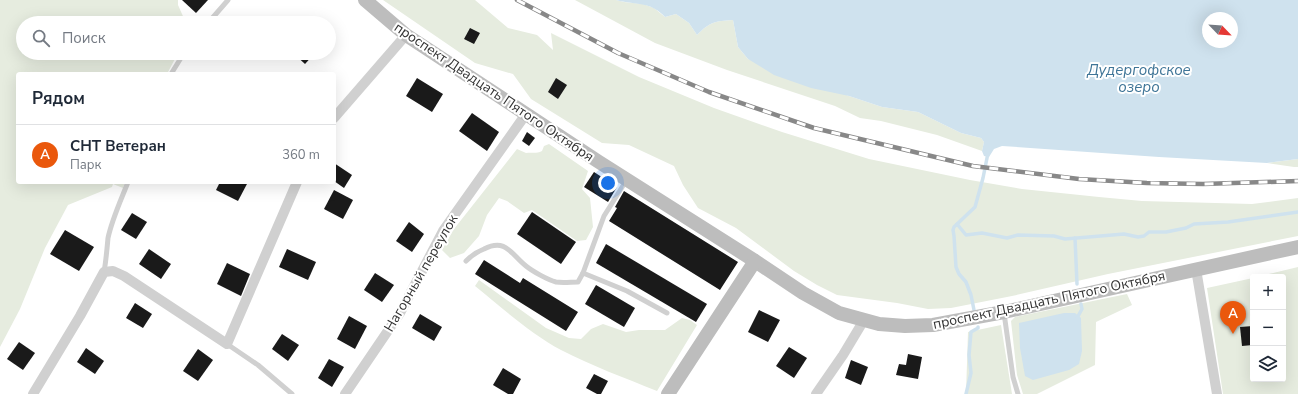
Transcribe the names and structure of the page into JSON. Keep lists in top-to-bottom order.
{
  "streets": {
    "street": ["проспект Двадцать Пятого Октября", "Нагорный переулок"]
  },
  "crossings": [
    ["проспект Двадцать Пятого Октября", "Нагорный переулок"]
  ],
  "water": ["Дудергофское озеро"],
  "north": "bottom right",
  "page": {
    "search": "Поиск",
    "heading": "Рядом",
    "list": [
      {
        "mark": "A",
        "name": "СНТ Ветеран",
        "note": "Парк",
        "value": "360 m"
      }
    ],
    "map_buttons": ["+", "−"],
    "pins": "A"
  }
}
